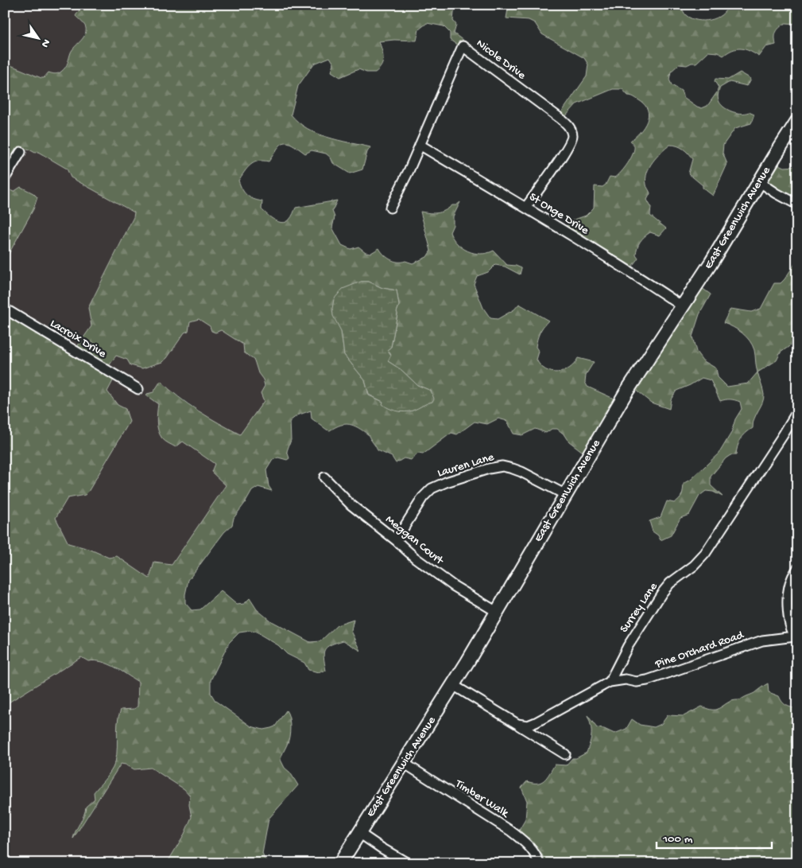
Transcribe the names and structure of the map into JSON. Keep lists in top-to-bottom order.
{
  "streets": {
    "street": [
      "Nicole Drive",
      "St Onge Drive",
      "East Greenwich Avenue",
      "Lacroix Drive",
      "Lauren Lane",
      "Meggan Court",
      "Surrey Lane",
      "Pine Orchard Road",
      "Timber Walk"
    ]
  },
  "crossings": [
    ["Nicole Drive", "St Onge Drive"],
    ["St Onge Drive", "East Greenwich Avenue"],
    ["East Greenwich Avenue", "Lauren Lane"],
    ["East Greenwich Avenue", "Meggan Court"],
    ["East Greenwich Avenue", "Timber Walk"],
    ["Lauren Lane", "Meggan Court"],
    ["Surrey Lane", "Pine Orchard Road"]
  ],
  "scale_bar": "100 m",
  "north": "bottom right"
}
